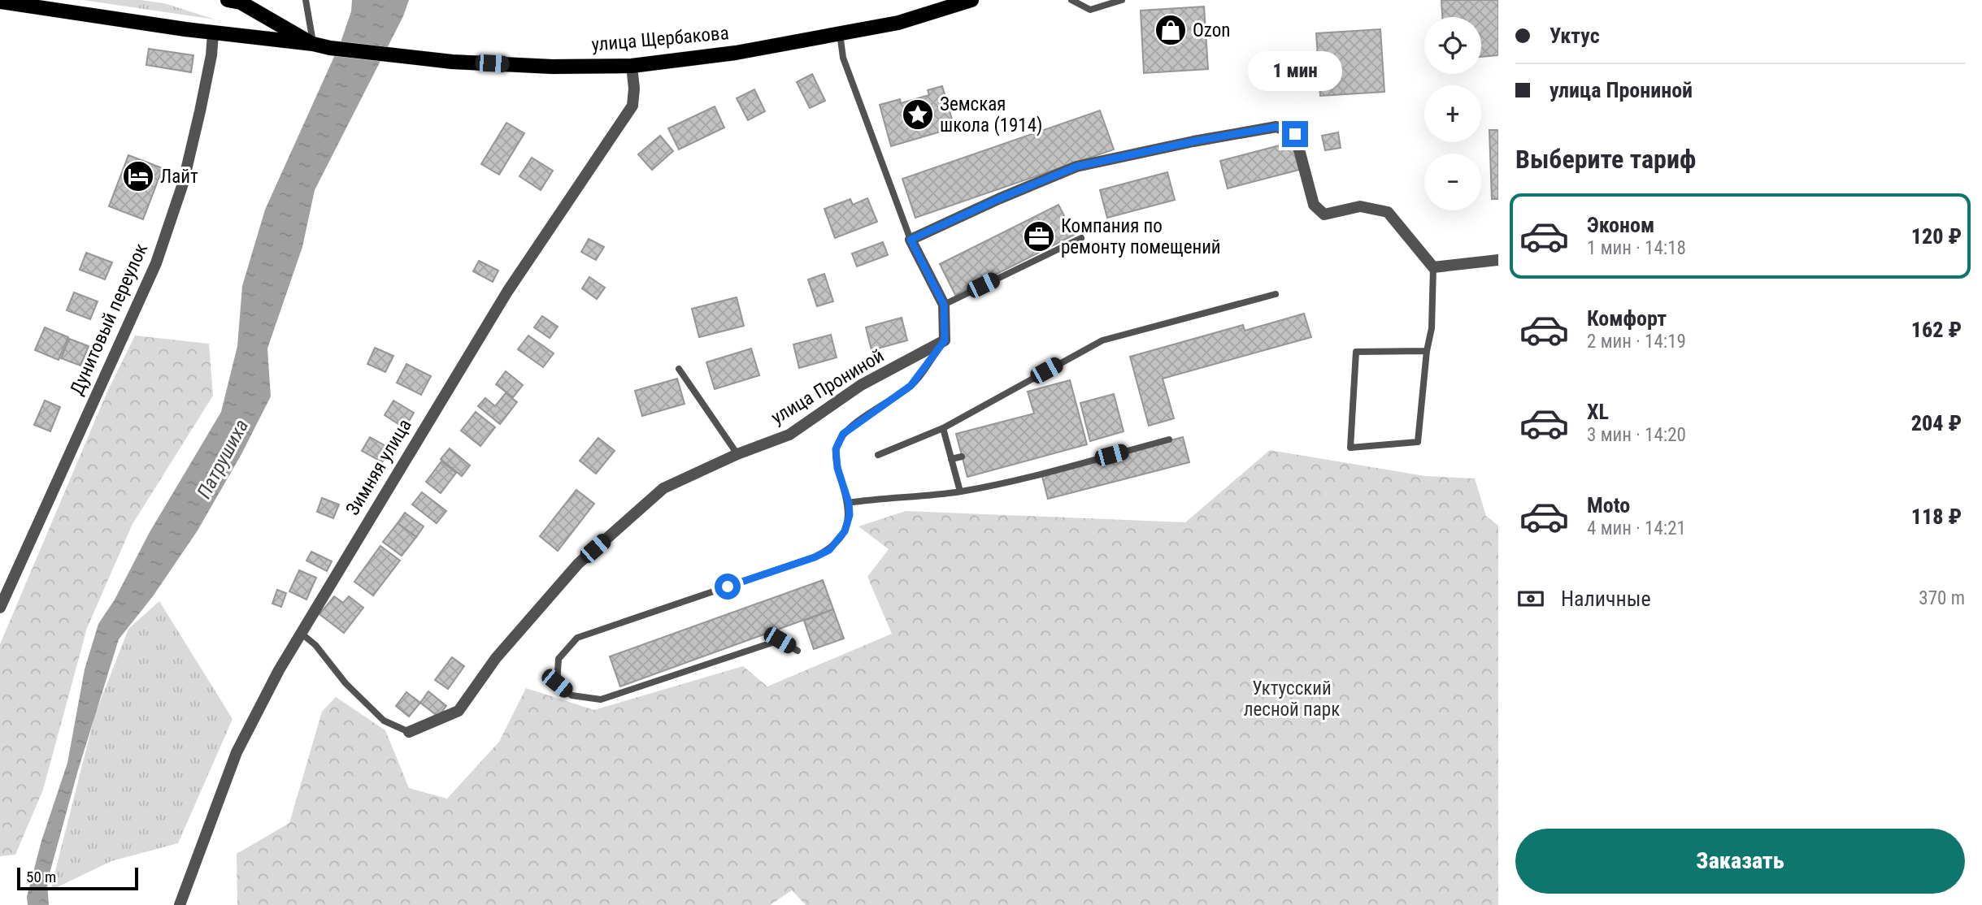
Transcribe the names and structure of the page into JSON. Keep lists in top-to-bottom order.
{
  "streets": {
    "main road": ["улица Щербакова"],
    "street": ["Дунитовый переулок", "улица Прониной", "Зимняя улица"]
  },
  "crossings": [
    ["улица Щербакова", "Дунитовый переулок"],
    ["улица Щербакова", "Зимняя улица"]
  ],
  "water": ["Патрушиха"],
  "parks": ["Уктусский лесной парк"],
  "places": {
    "shop": ["Ozon"],
    "place": ["Земская школа (1914)"],
    "hotel": ["Лайт"],
    "office": ["Компания по ремонту помещений"]
  },
  "scale_bar": "50 m",
  "page": {
    "banner": ["Уктус", "улица Прониной"],
    "map_buttons": ["+", "−"],
    "bubble": "1 мин",
    "heading": "Выберите тариф",
    "list": [
      {
        "name": "Эконом",
        "note": "1 мин · 14:18",
        "value": "120 ₽"
      },
      {
        "name": "Комфорт",
        "note": "2 мин · 14:19",
        "value": "162 ₽"
      },
      {
        "name": "XL",
        "note": "3 мин · 14:20",
        "value": "204 ₽"
      },
      {
        "name": "Moto",
        "note": "4 мин · 14:21",
        "value": "118 ₽"
      }
    ],
    "pay": ["Наличные", "370 m"],
    "buttons": "Заказать",
    "scale": "50 m"
  }
}
